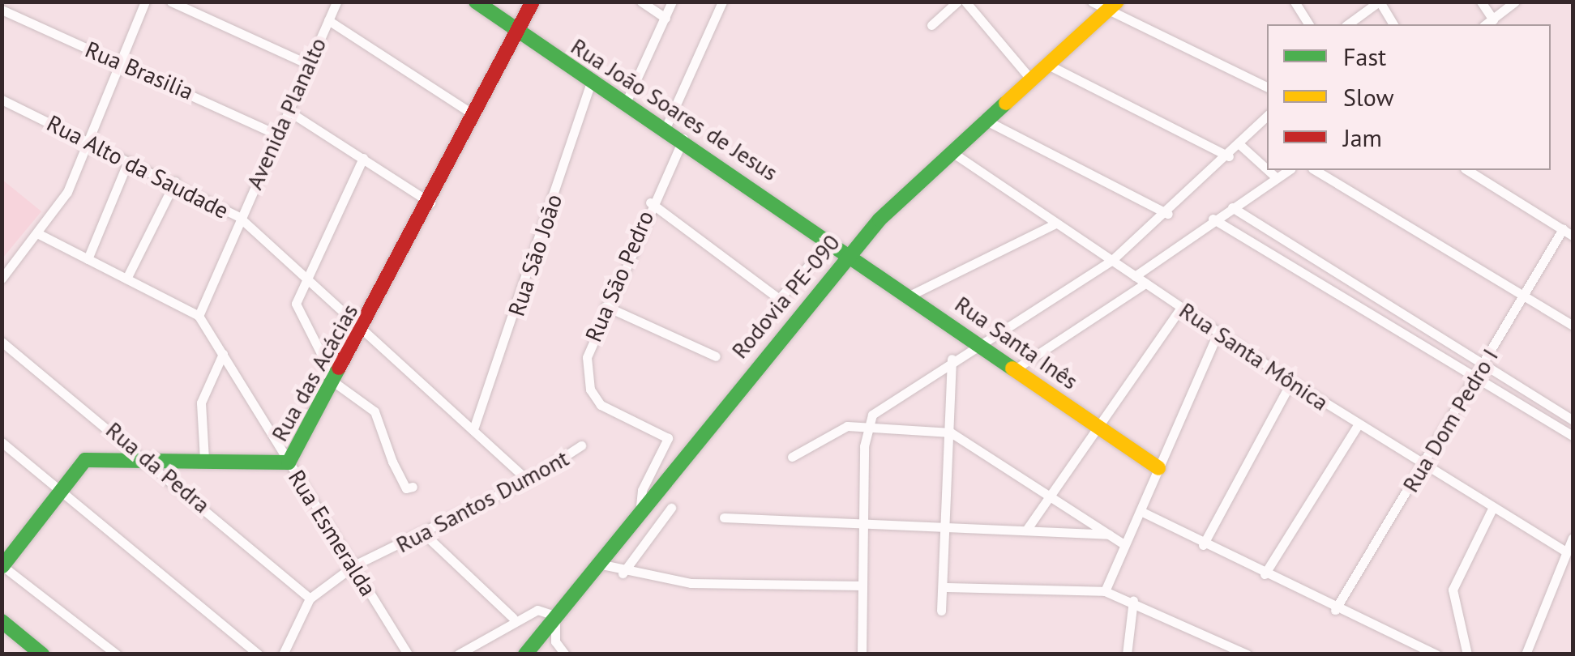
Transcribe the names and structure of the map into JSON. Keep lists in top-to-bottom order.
{
  "streets": {
    "main road": [
      "Rua João Soares de Jesus",
      "Rodovia PE-090",
      "Rua Santa Inês",
      "Rua das Acácias"
    ],
    "street": [
      "Rua Brasilia",
      "Avenida Planalto",
      "Rua Alto da Saudade",
      "Rua São João",
      "Rua São Pedro",
      "Rua Santa Mônica",
      "Rua Dom Pedro I",
      "Rua da Pedra",
      "Rua Santos Dumont",
      "Rua Esmeralda"
    ]
  },
  "crossings": [
    ["Rua Brasilia", "Avenida Planalto"],
    ["Rua João Soares de Jesus", "Rua São João"],
    ["Rua João Soares de Jesus", "Rua São Pedro"],
    ["Rua João Soares de Jesus", "Rodovia PE-090"],
    ["Rua João Soares de Jesus", "Rua Santa Inês"],
    ["Rua João Soares de Jesus", "Rua das Acácias"],
    ["Avenida Planalto", "Rua Alto da Saudade"],
    ["Avenida Planalto", "Rua Esmeralda"],
    ["Rua Alto da Saudade", "Rua São João"],
    ["Rua Alto da Saudade", "Rua das Acácias"],
    ["Rua Alto da Saudade", "Rua Santos Dumont"],
    ["Rua São Pedro", "Rodovia PE-090"],
    ["Rodovia PE-090", "Rua Santa Inês"],
    ["Rodovia PE-090", "Rua Santa Mônica"],
    ["Rua Santa Mônica", "Rua Dom Pedro I"],
    ["Rua das Acácias", "Rua da Pedra"],
    ["Rua das Acácias", "Rua Esmeralda"],
    ["Rua da Pedra", "Rua Santos Dumont"],
    ["Rua Santos Dumont", "Rua Esmeralda"]
  ],
  "legend": ["Fast", "Slow", "Jam"]
}
